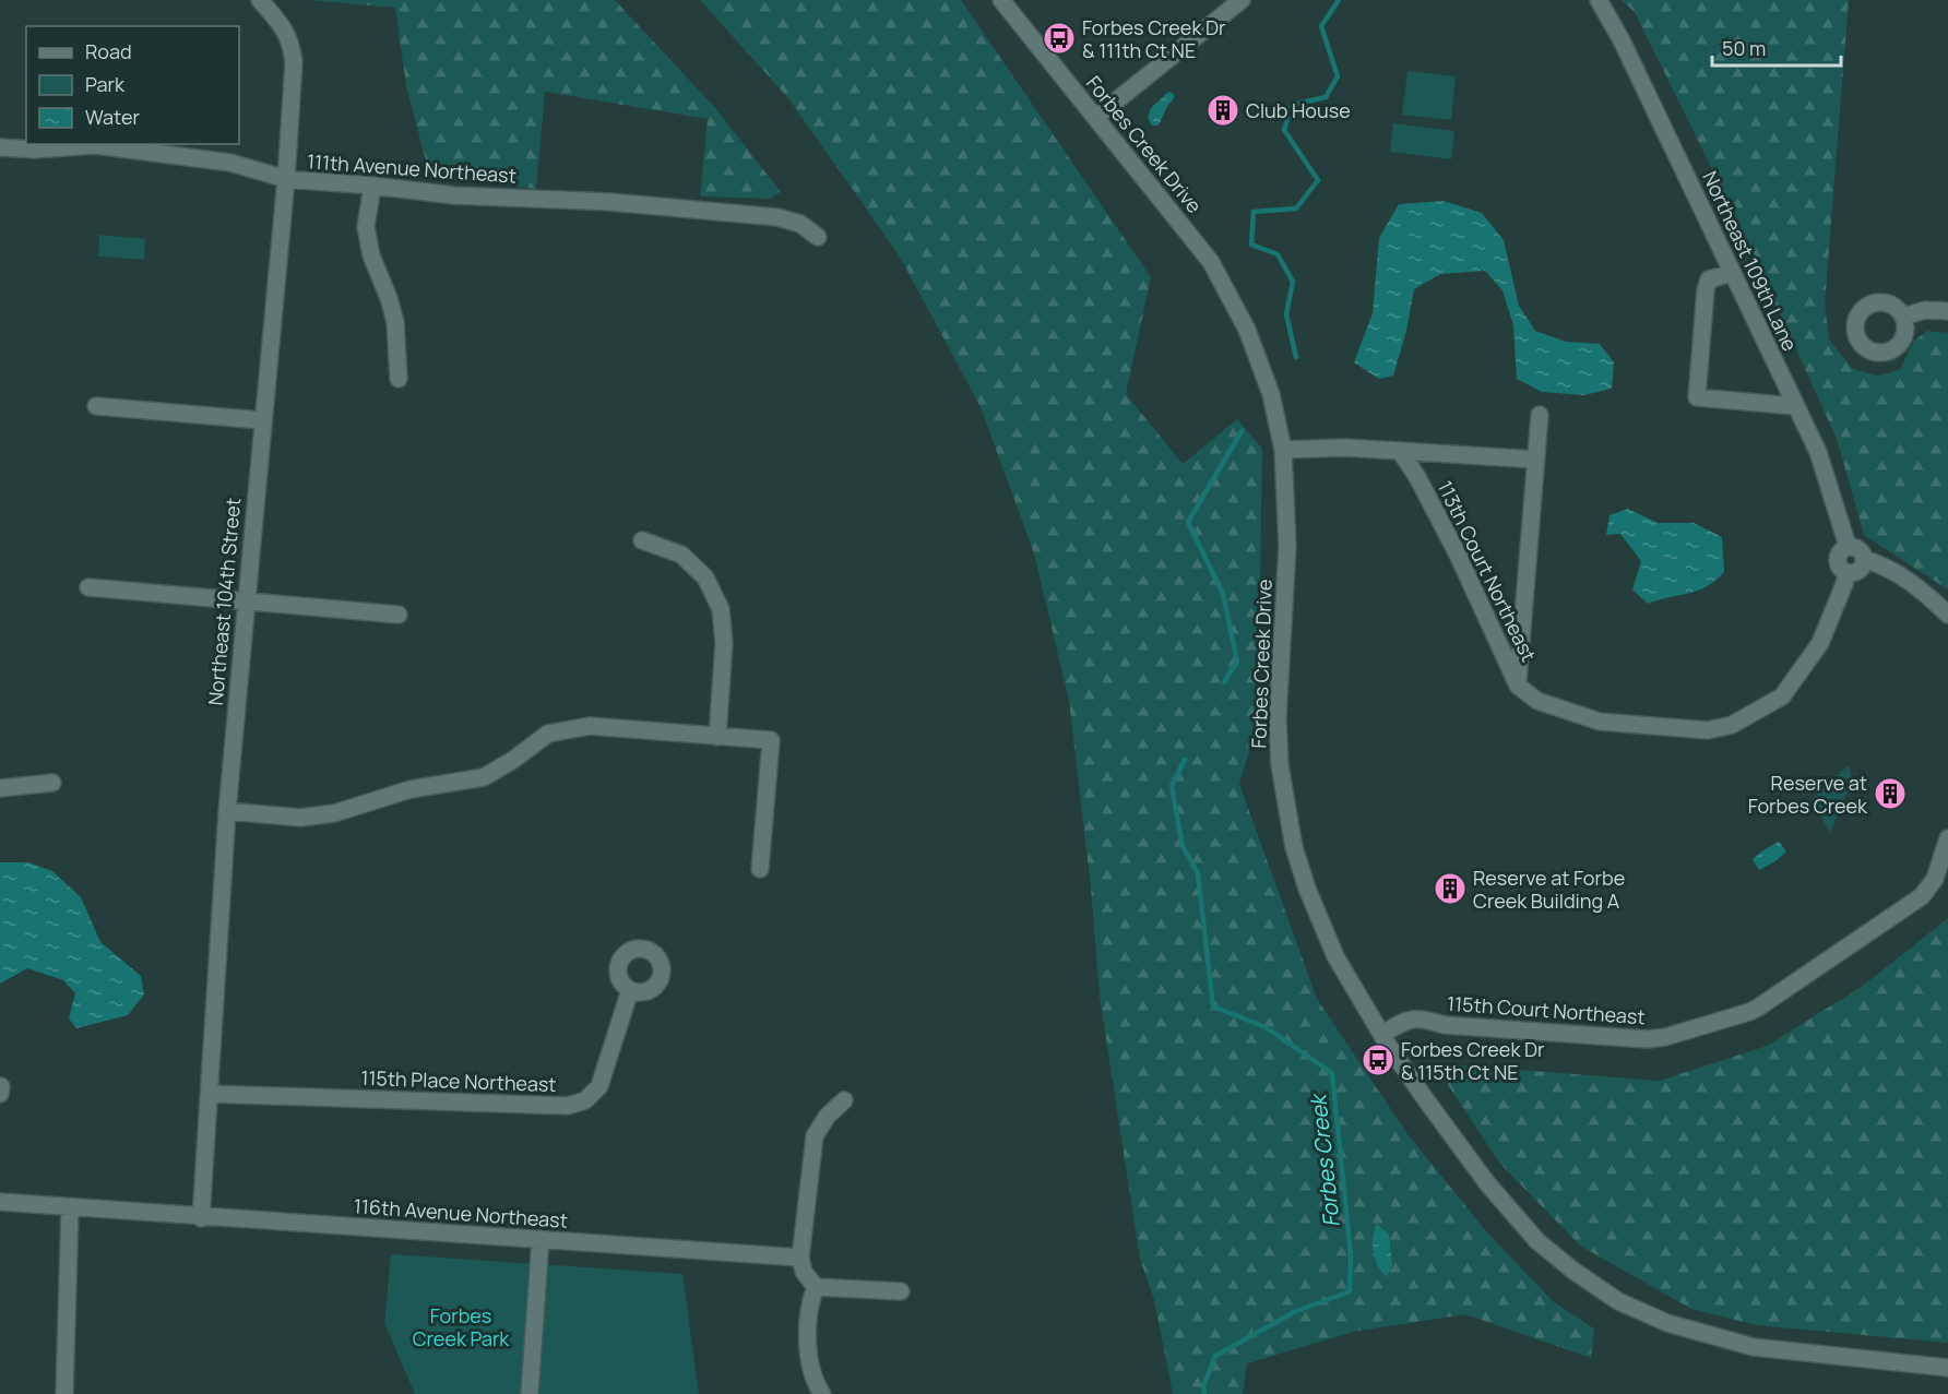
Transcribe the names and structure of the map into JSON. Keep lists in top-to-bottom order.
{
  "streets": {
    "street": [
      "Forbes Creek Drive",
      "111th Avenue Northeast",
      "Northeast 109th Lane",
      "113th Court Northeast",
      "Northeast 104th Street",
      "115th Court Northeast",
      "115th Place Northeast",
      "116th Avenue Northeast"
    ]
  },
  "crossings": [
    ["Forbes Creek Drive", "115th Court Northeast"],
    ["111th Avenue Northeast", "Northeast 104th Street"],
    ["Northeast 109th Lane", "113th Court Northeast"],
    ["Northeast 104th Street", "115th Place Northeast"],
    ["Northeast 104th Street", "116th Avenue Northeast"]
  ],
  "water": ["Forbes Creek"],
  "parks": ["Forbes Creek Park"],
  "places": {
    "bus stop": ["Forbes Creek Dr & 111th Ct NE", "Forbes Creek Dr & 115th Ct NE"],
    "building": ["Club House", "Reserve at Forbes Creek", "Reserve at Forbe Creek Building A"]
  },
  "legend": ["Road", "Park", "Water"],
  "scale_bar": "50 m"
}
